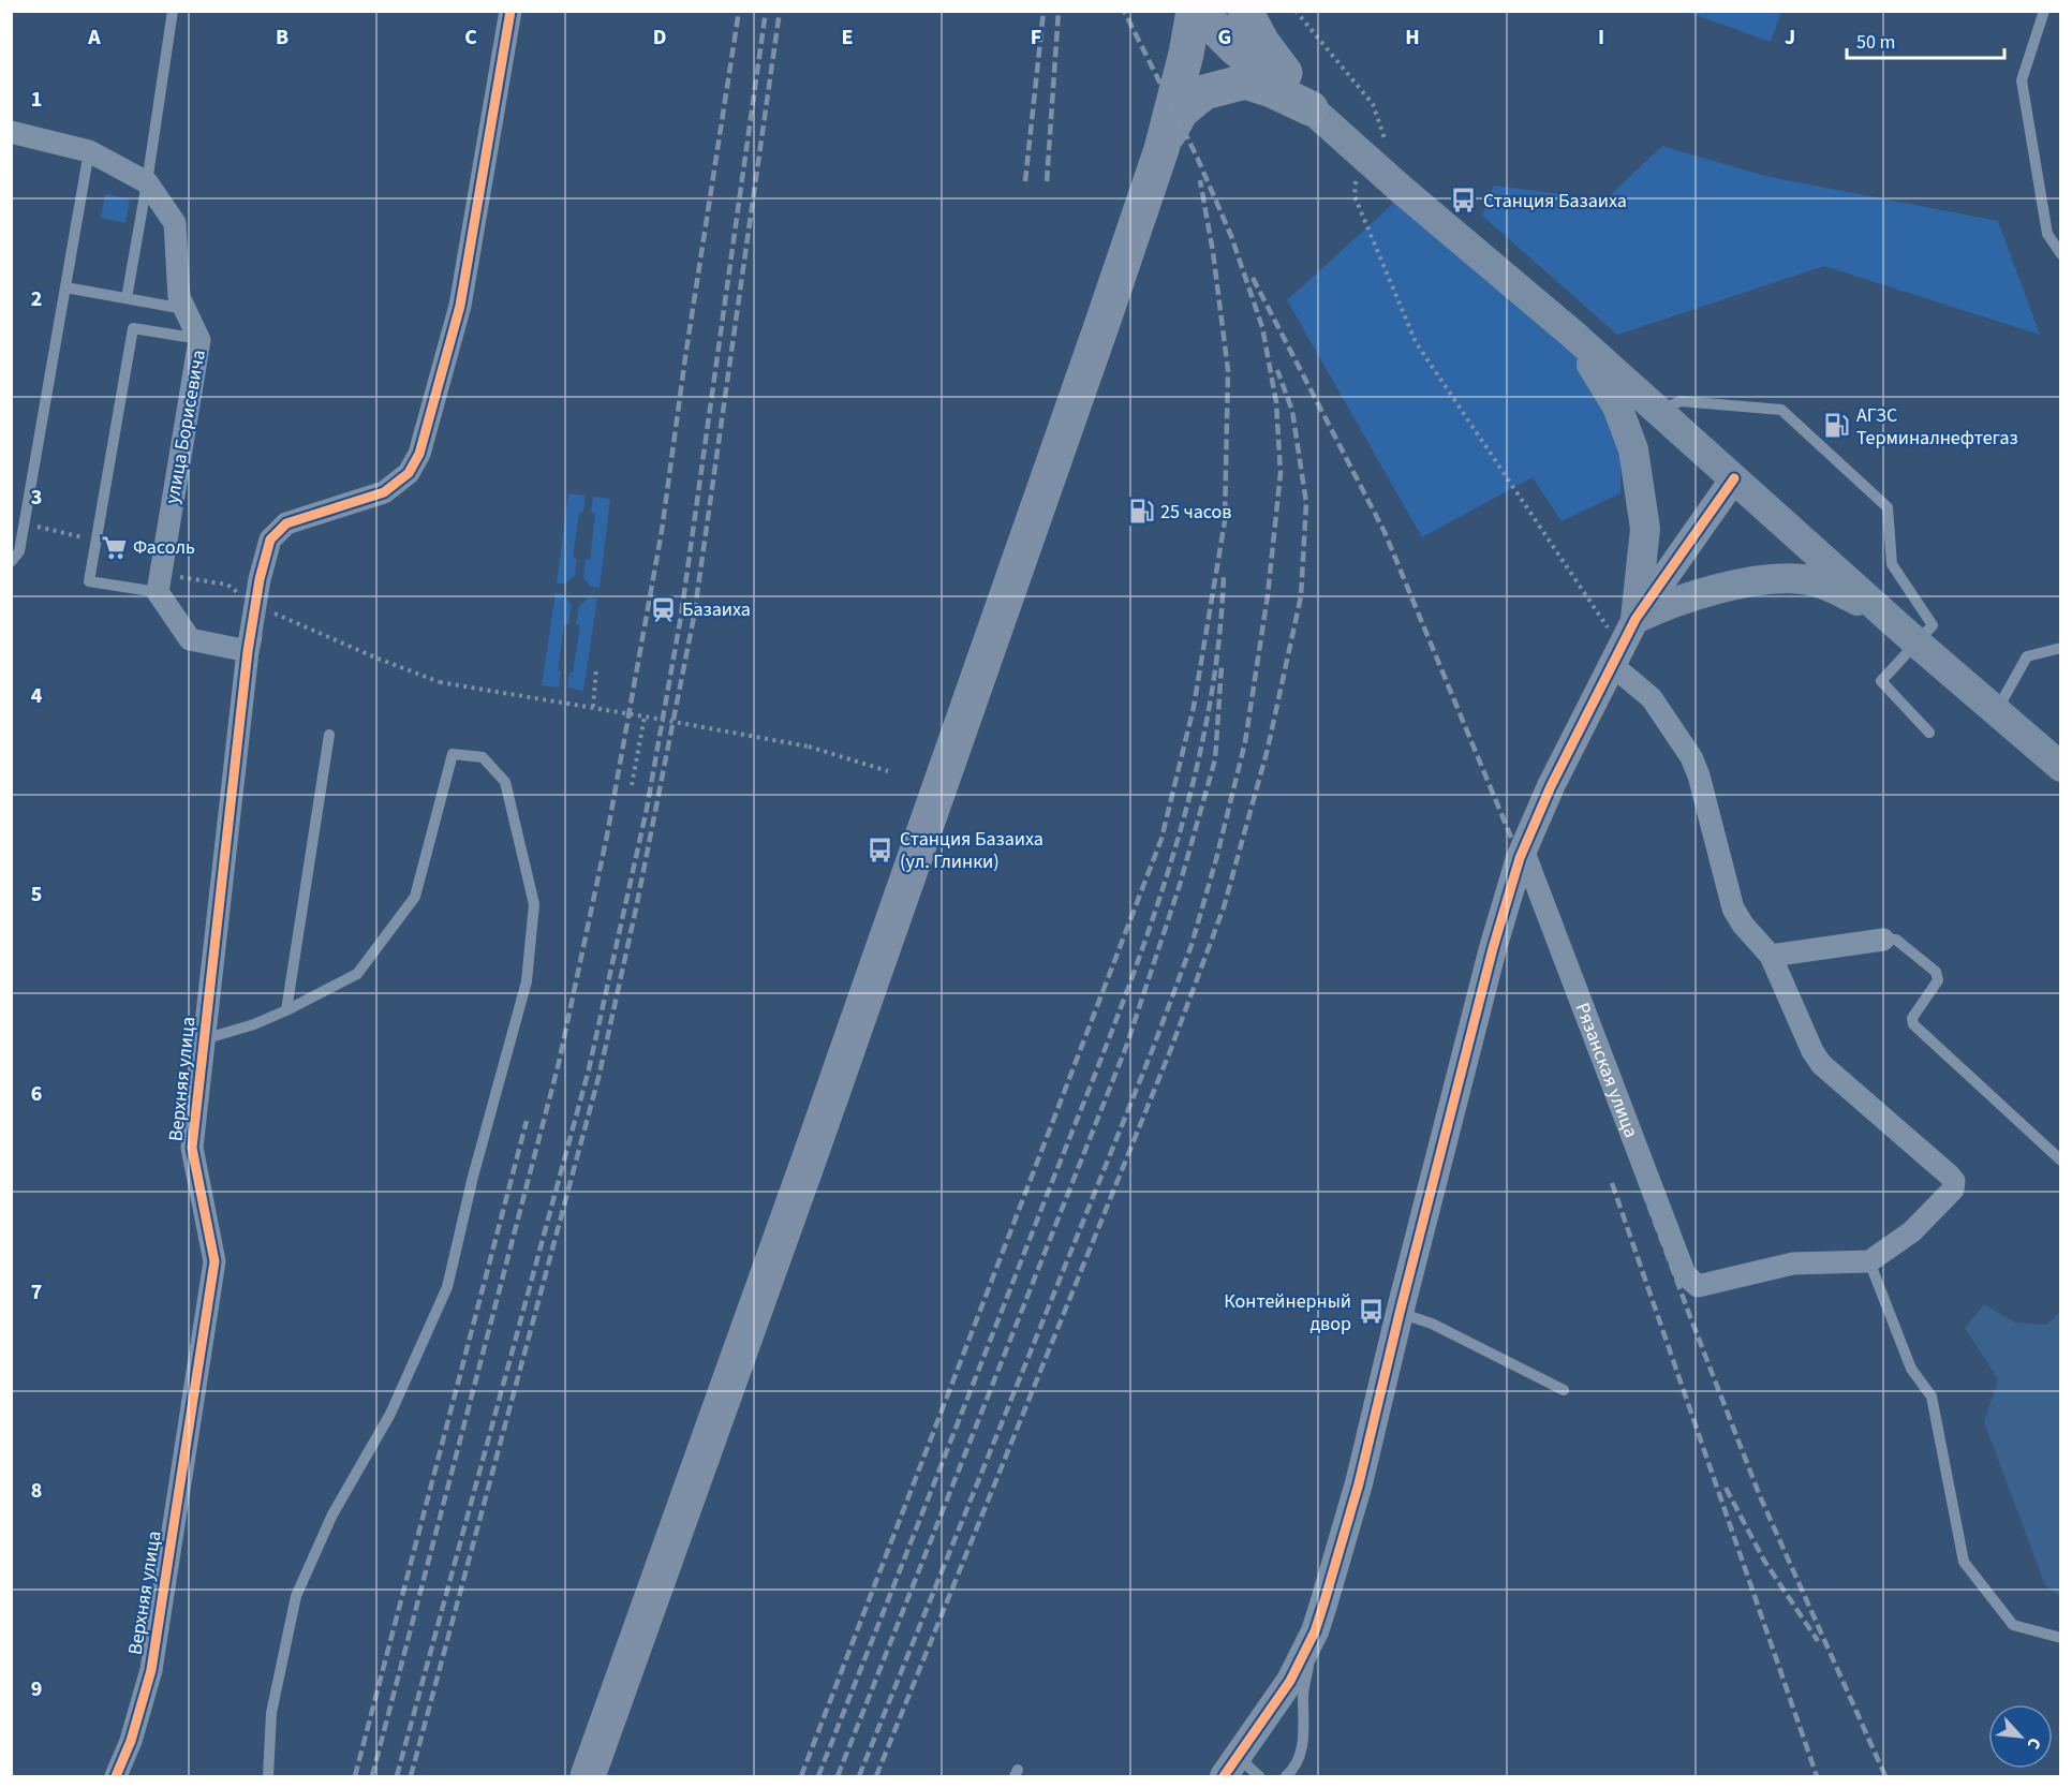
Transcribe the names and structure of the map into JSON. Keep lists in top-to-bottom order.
{
  "streets": {
    "street": ["улица Борисевича", "Рязанская улица", "Верхняя улица"]
  },
  "places": {
    "bus stop": ["Станция Базаиха", "Станция Базаиха (ул. Глинки)", "Контейнерный двор"],
    "fuel station": ["АГЗС Терминалнефтегаз", "25 часов"],
    "supermarket": ["Фасоль"],
    "station": ["Базаиха"]
  },
  "scale_bar": "50 m",
  "north": "bottom right",
  "grid": {
    "columns": [
      "A",
      "B",
      "C",
      "D",
      "E",
      "F",
      "G",
      "H",
      "I",
      "J"
    ],
    "rows": [
      "1",
      "2",
      "3",
      "4",
      "5",
      "6",
      "7",
      "8",
      "9"
    ]
  }
}
